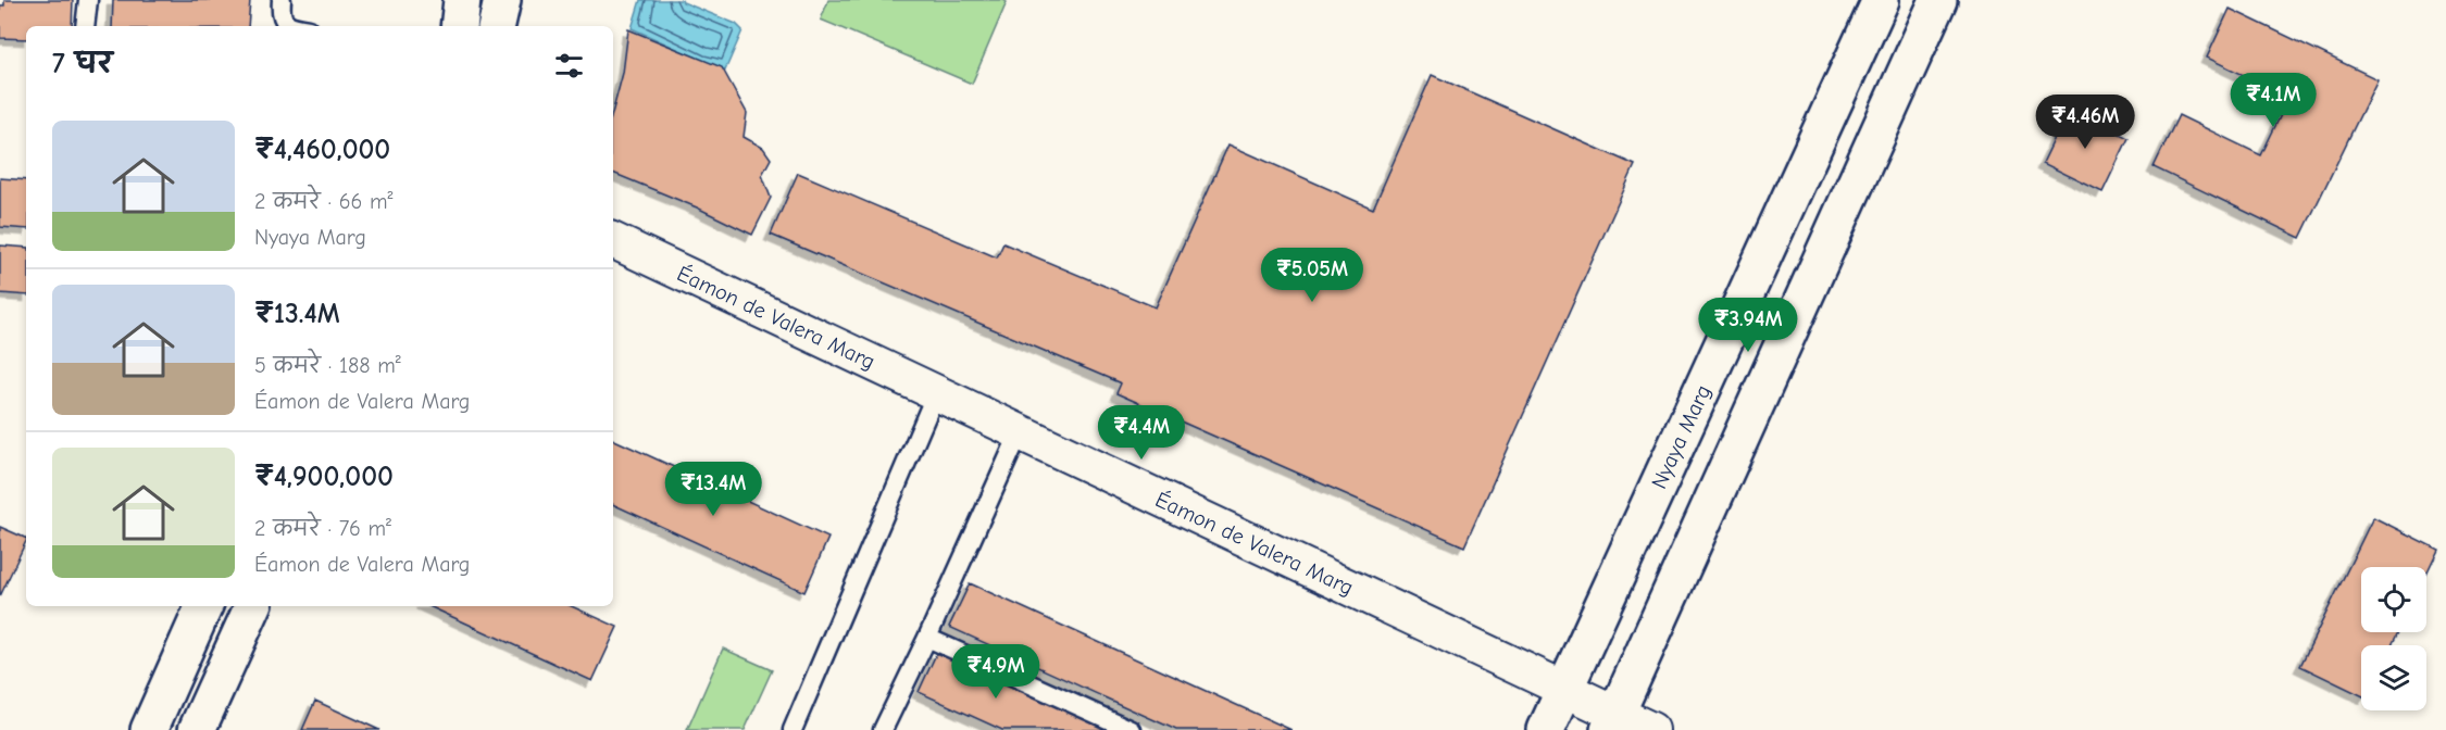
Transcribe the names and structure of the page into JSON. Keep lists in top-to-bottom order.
{
  "streets": {
    "street": ["Éamon de Valera Marg", "Nyaya Marg"]
  },
  "crossings": [
    ["Éamon de Valera Marg", "Nyaya Marg"]
  ],
  "page": {
    "heading": "7 घर",
    "price": [
      "₹4.1M",
      "₹4.46M",
      "₹5.05M",
      "₹3.94M",
      "₹4.4M",
      "₹13.4M",
      "₹4.9M"
    ],
    "list": [
      {
        "name": "₹4,460,000",
        "note": "2 कमरे · 66 m² · Nyaya Marg"
      },
      {
        "name": "₹13.4M",
        "note": "5 कमरे · 188 m² · Éamon de Valera Marg"
      },
      {
        "name": "₹4,900,000",
        "note": "2 कमरे · 76 m² · Éamon de Valera Marg"
      }
    ]
  }
}
